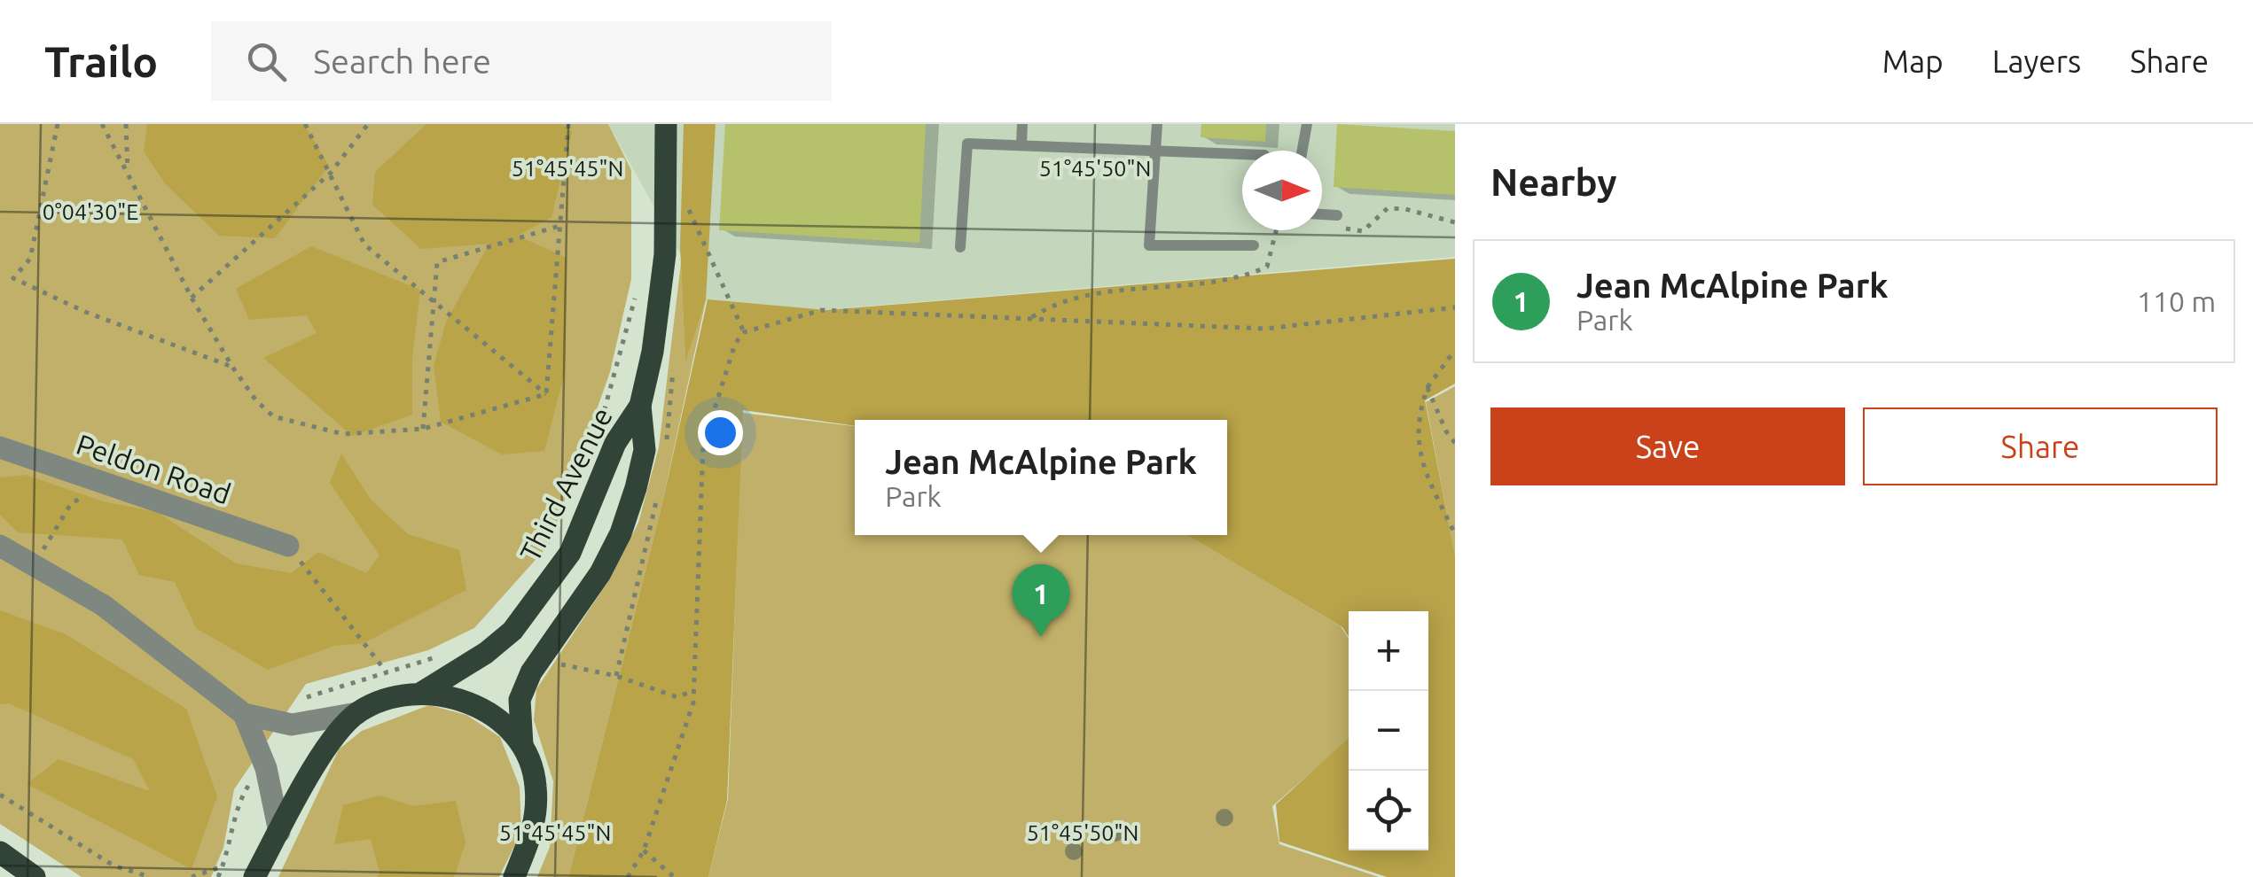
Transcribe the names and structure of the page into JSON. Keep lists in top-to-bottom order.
{
  "streets": {
    "main road": ["Third Avenue"],
    "street": ["Peldon Road"]
  },
  "north": "right",
  "page": {
    "header": "Trailo",
    "search": "Search here",
    "nav": ["Map", "Layers", "Share"],
    "heading": "Nearby",
    "list": [
      {
        "mark": "1",
        "name": "Jean McAlpine Park",
        "note": "Park",
        "value": "110 m"
      }
    ],
    "buttons": ["Save", "Share"],
    "popup": ["Jean McAlpine Park", "Park"],
    "pins": "1",
    "map_buttons": ["+", "−"]
  },
  "coordinates": ["51°45'45\"N", "51°45'50\"N", "0°04'30\"E"]
}
